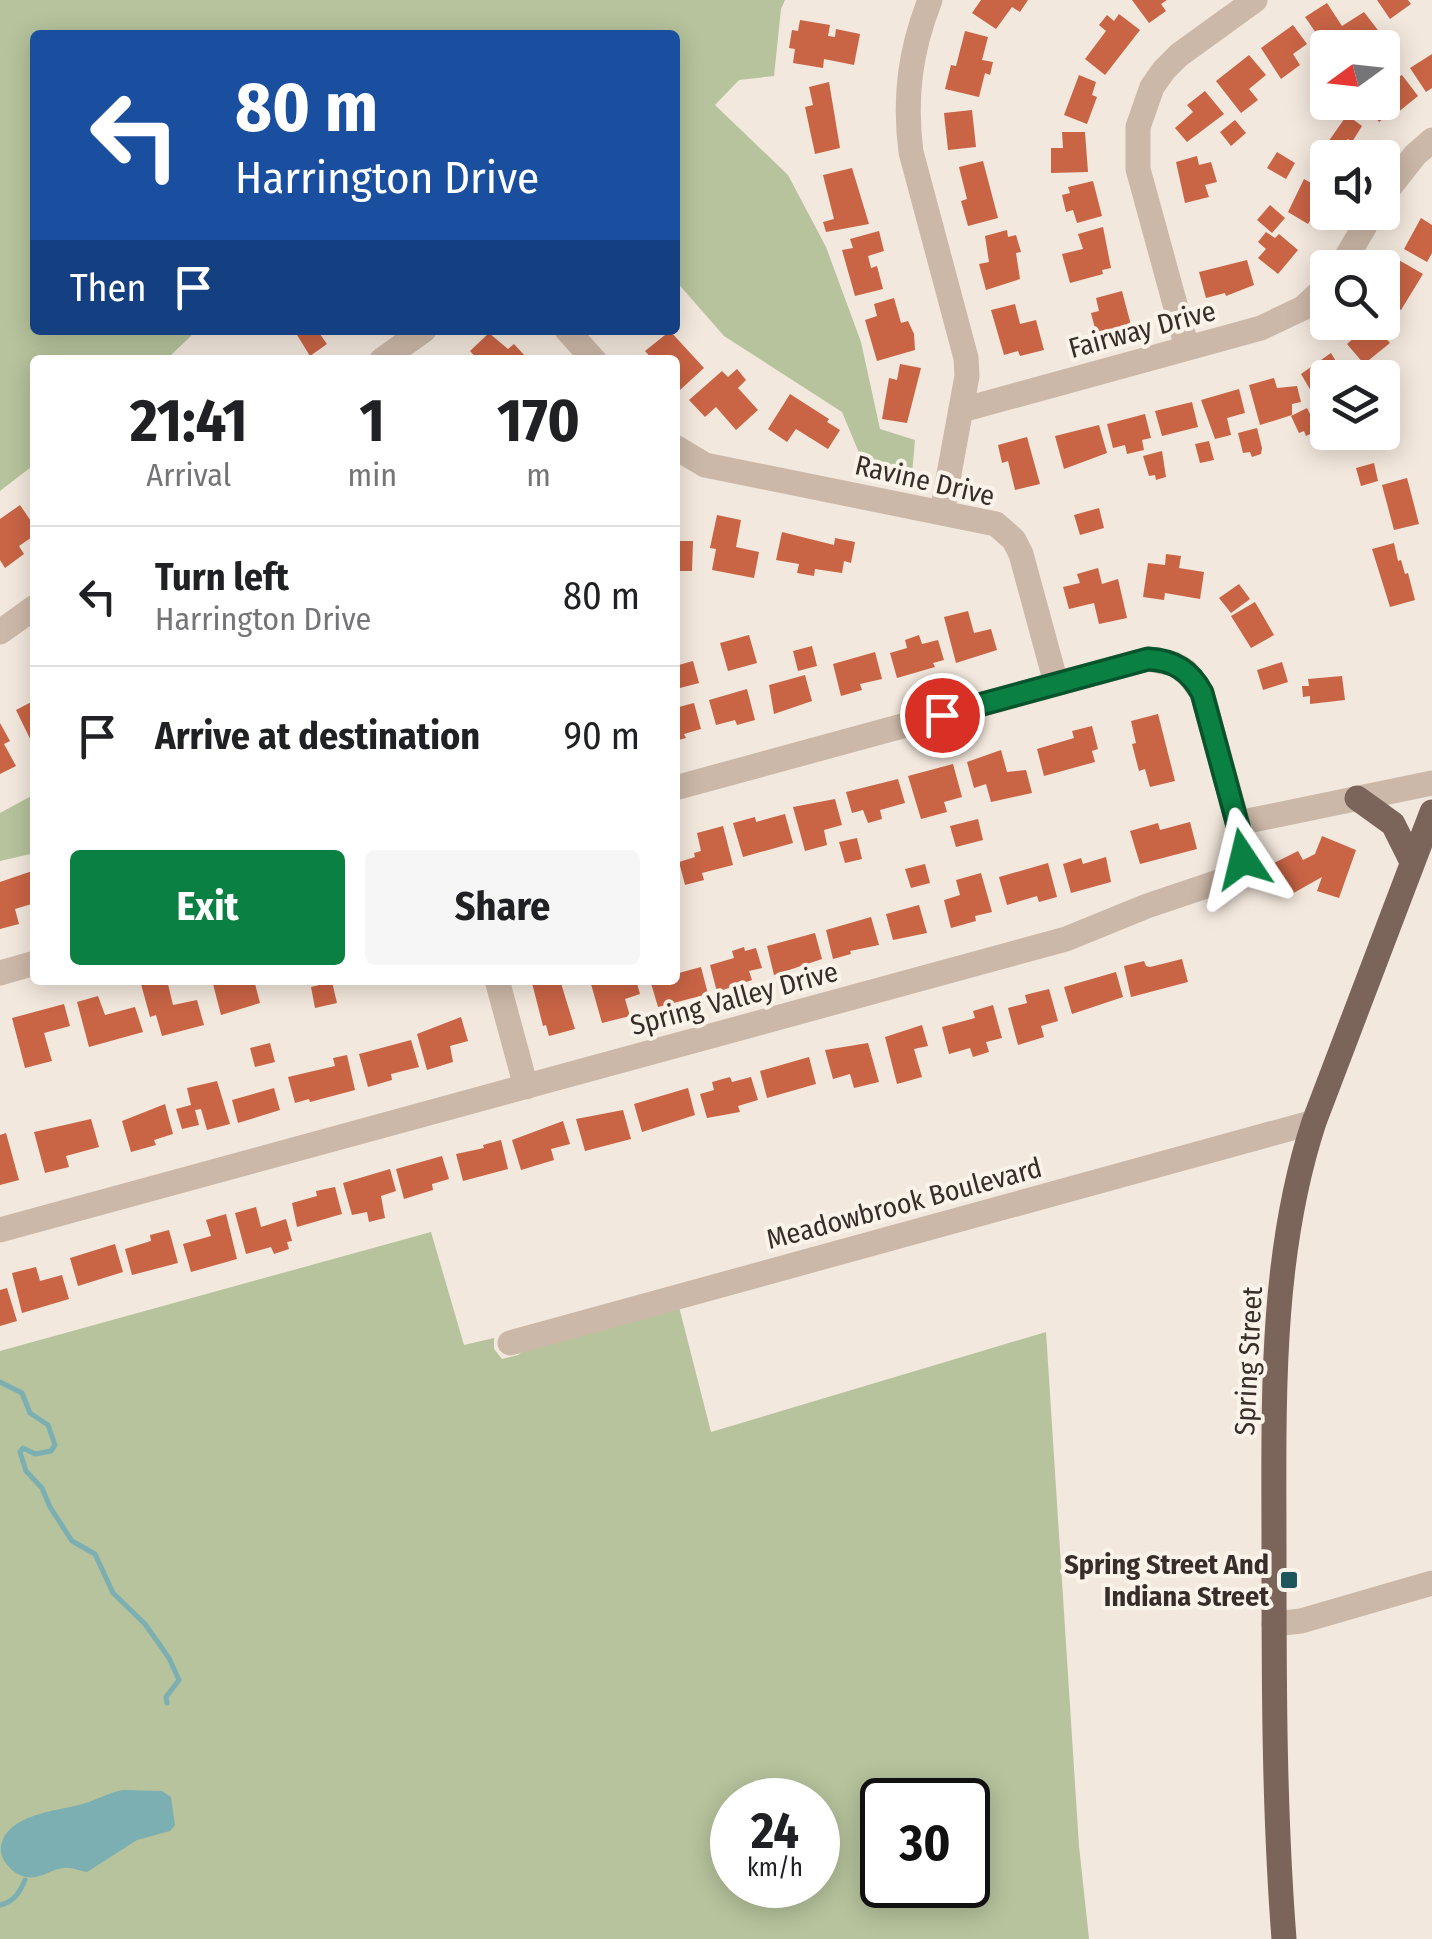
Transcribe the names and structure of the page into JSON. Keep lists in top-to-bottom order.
{
  "streets": {
    "main road": ["Spring Street"],
    "street": [
      "Fairway Drive",
      "Ravine Drive",
      "Spring Valley Drive",
      "Meadowbrook Boulevard"
    ]
  },
  "crossings": [
    ["Meadowbrook Boulevard", "Spring Street"]
  ],
  "places": {
    "transit": ["Spring Street And Indiana Street"]
  },
  "north": "left",
  "page": {
    "turn": ["80 m", "Harrington Drive"],
    "then": "Then",
    "eta": [
      "21:41",
      "Arrival",
      "1",
      "min",
      "170",
      "m"
    ],
    "list": [
      {
        "name": "Turn left",
        "note": "Harrington Drive",
        "value": "80 m"
      },
      {
        "name": "Arrive at destination",
        "value": "90 m"
      }
    ],
    "buttons": ["Exit", "Share"],
    "speed": "24 km/h",
    "limit": "30"
  }
}
